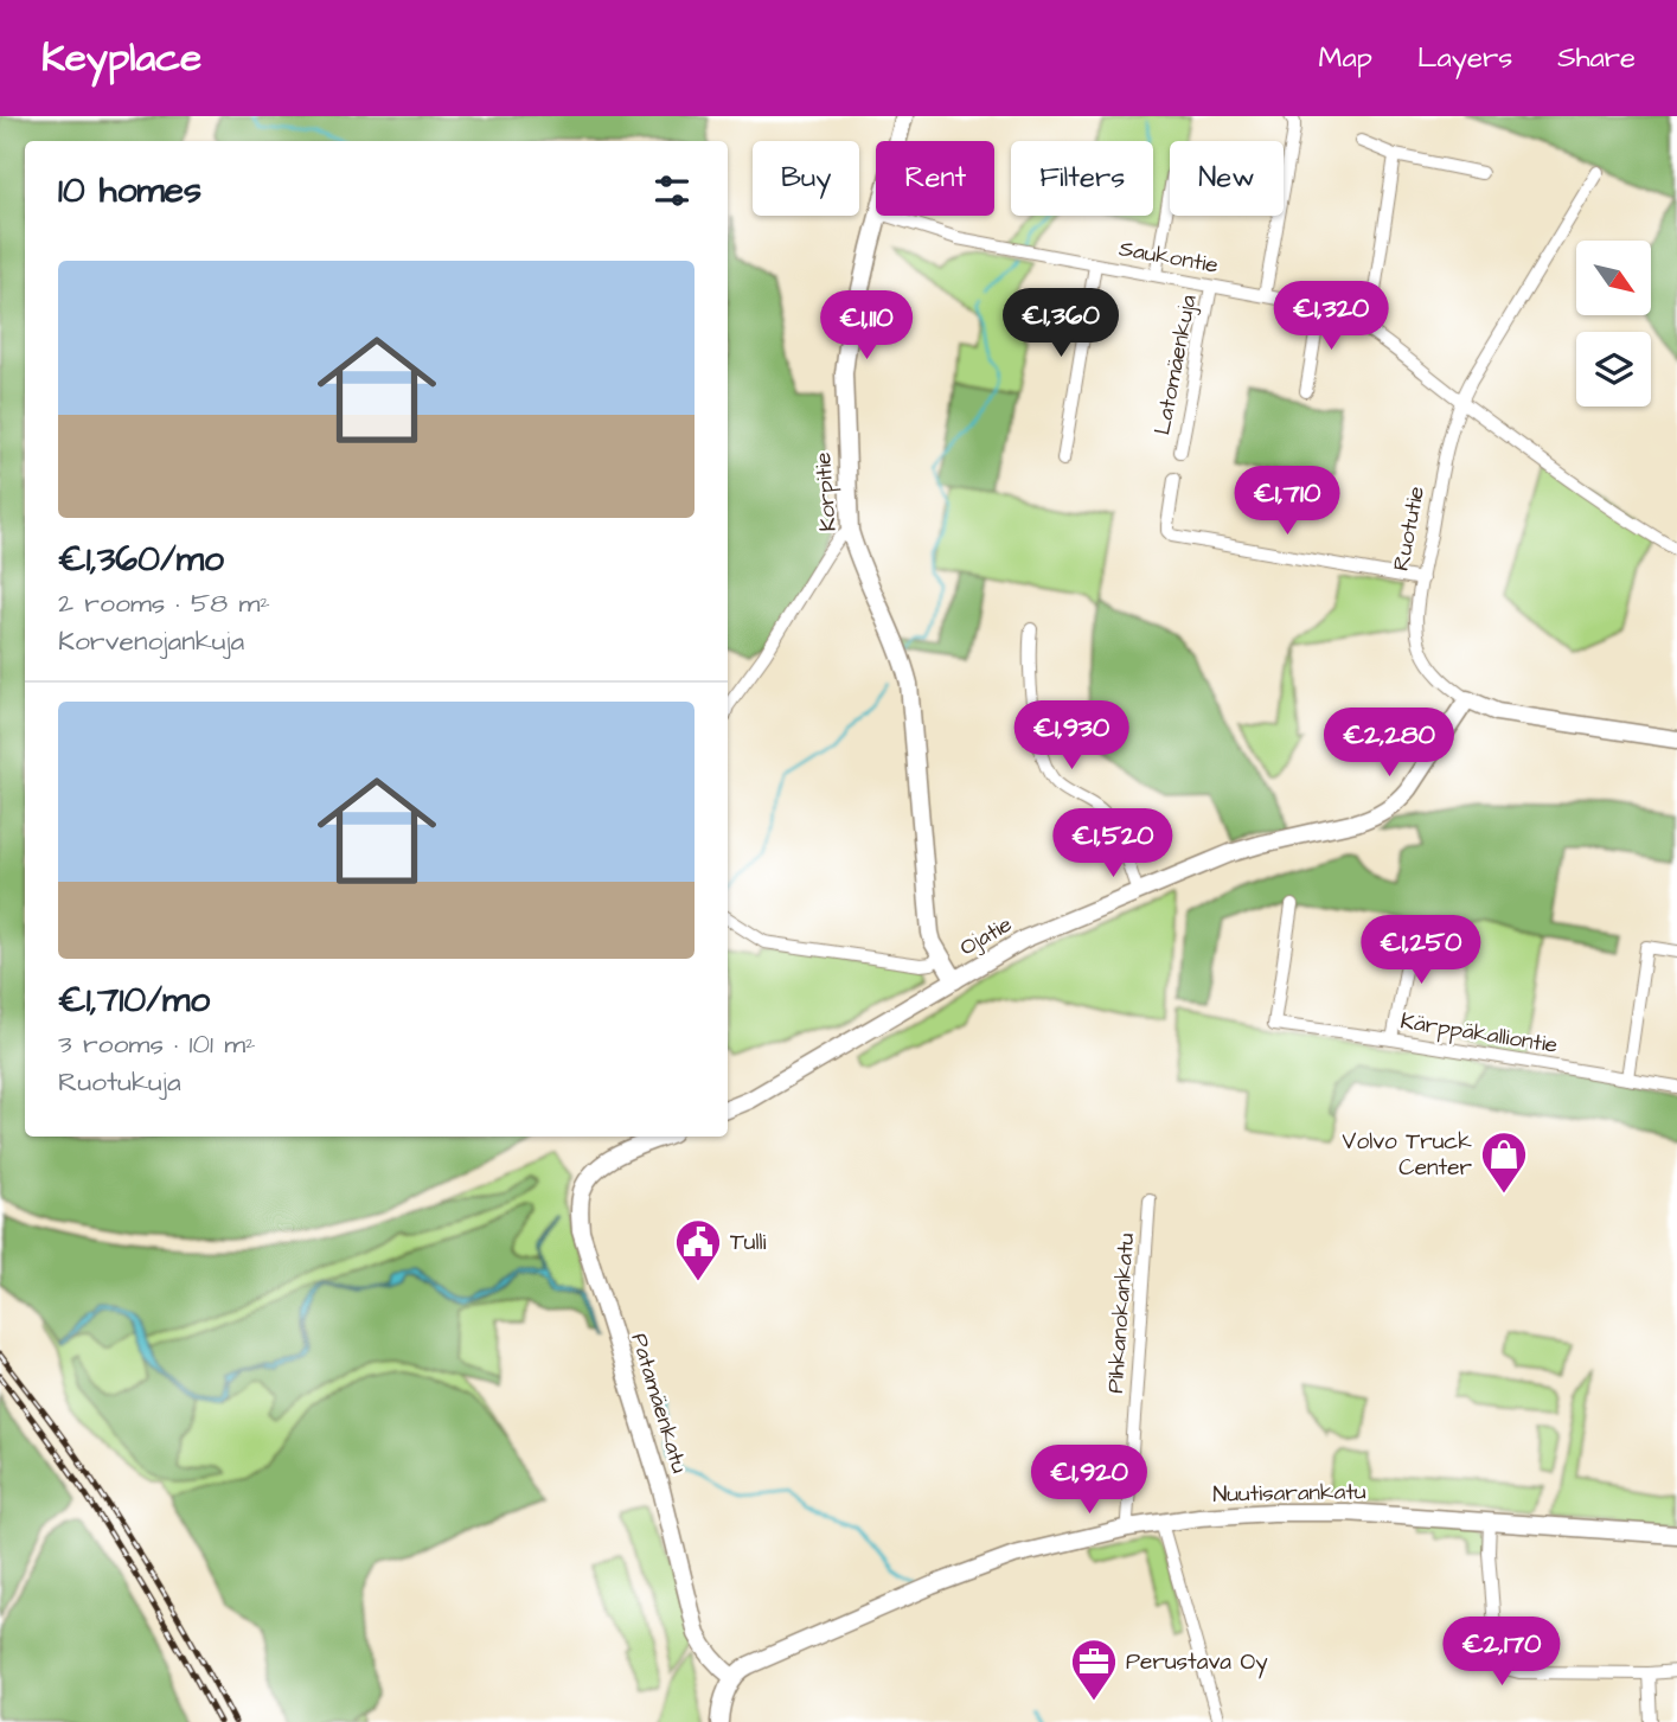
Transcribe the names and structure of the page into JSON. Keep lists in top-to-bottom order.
{
  "streets": {
    "street": [
      "Saukontie",
      "Latomäenkuja",
      "Korpitie",
      "Ruotutie",
      "Ojatie",
      "Kärppäkalliontie",
      "Pihkanokankatu",
      "Patamäenkatu",
      "Nuutisarankatu"
    ]
  },
  "crossings": [
    ["Saukontie", "Latomäenkuja"],
    ["Saukontie", "Ruotutie"],
    ["Korpitie", "Ojatie"],
    ["Ruotutie", "Ojatie"],
    ["Pihkanokankatu", "Nuutisarankatu"],
    ["Patamäenkatu", "Nuutisarankatu"]
  ],
  "places": {
    "shop": ["Volvo Truck Center"],
    "public building": ["Tulli"],
    "office": ["Perustava Oy"]
  },
  "north": "bottom right",
  "page": {
    "header": "Keyplace",
    "nav": ["Map", "Layers", "Share"],
    "chip": [
      "Buy",
      "Rent",
      "Filters",
      "New"
    ],
    "heading": "10 homes",
    "list": [
      {
        "name": "€1,360/mo",
        "note": "2 rooms · 58 m² · Korvenojankuja"
      },
      {
        "name": "€1,710/mo",
        "note": "3 rooms · 101 m² · Ruotukuja"
      }
    ],
    "price": [
      "€1,320",
      "€1,360",
      "€1,110",
      "€1,710",
      "€1,930",
      "€2,280",
      "€1,520",
      "€1,250",
      "€1,920",
      "€2,170"
    ]
  }
}
